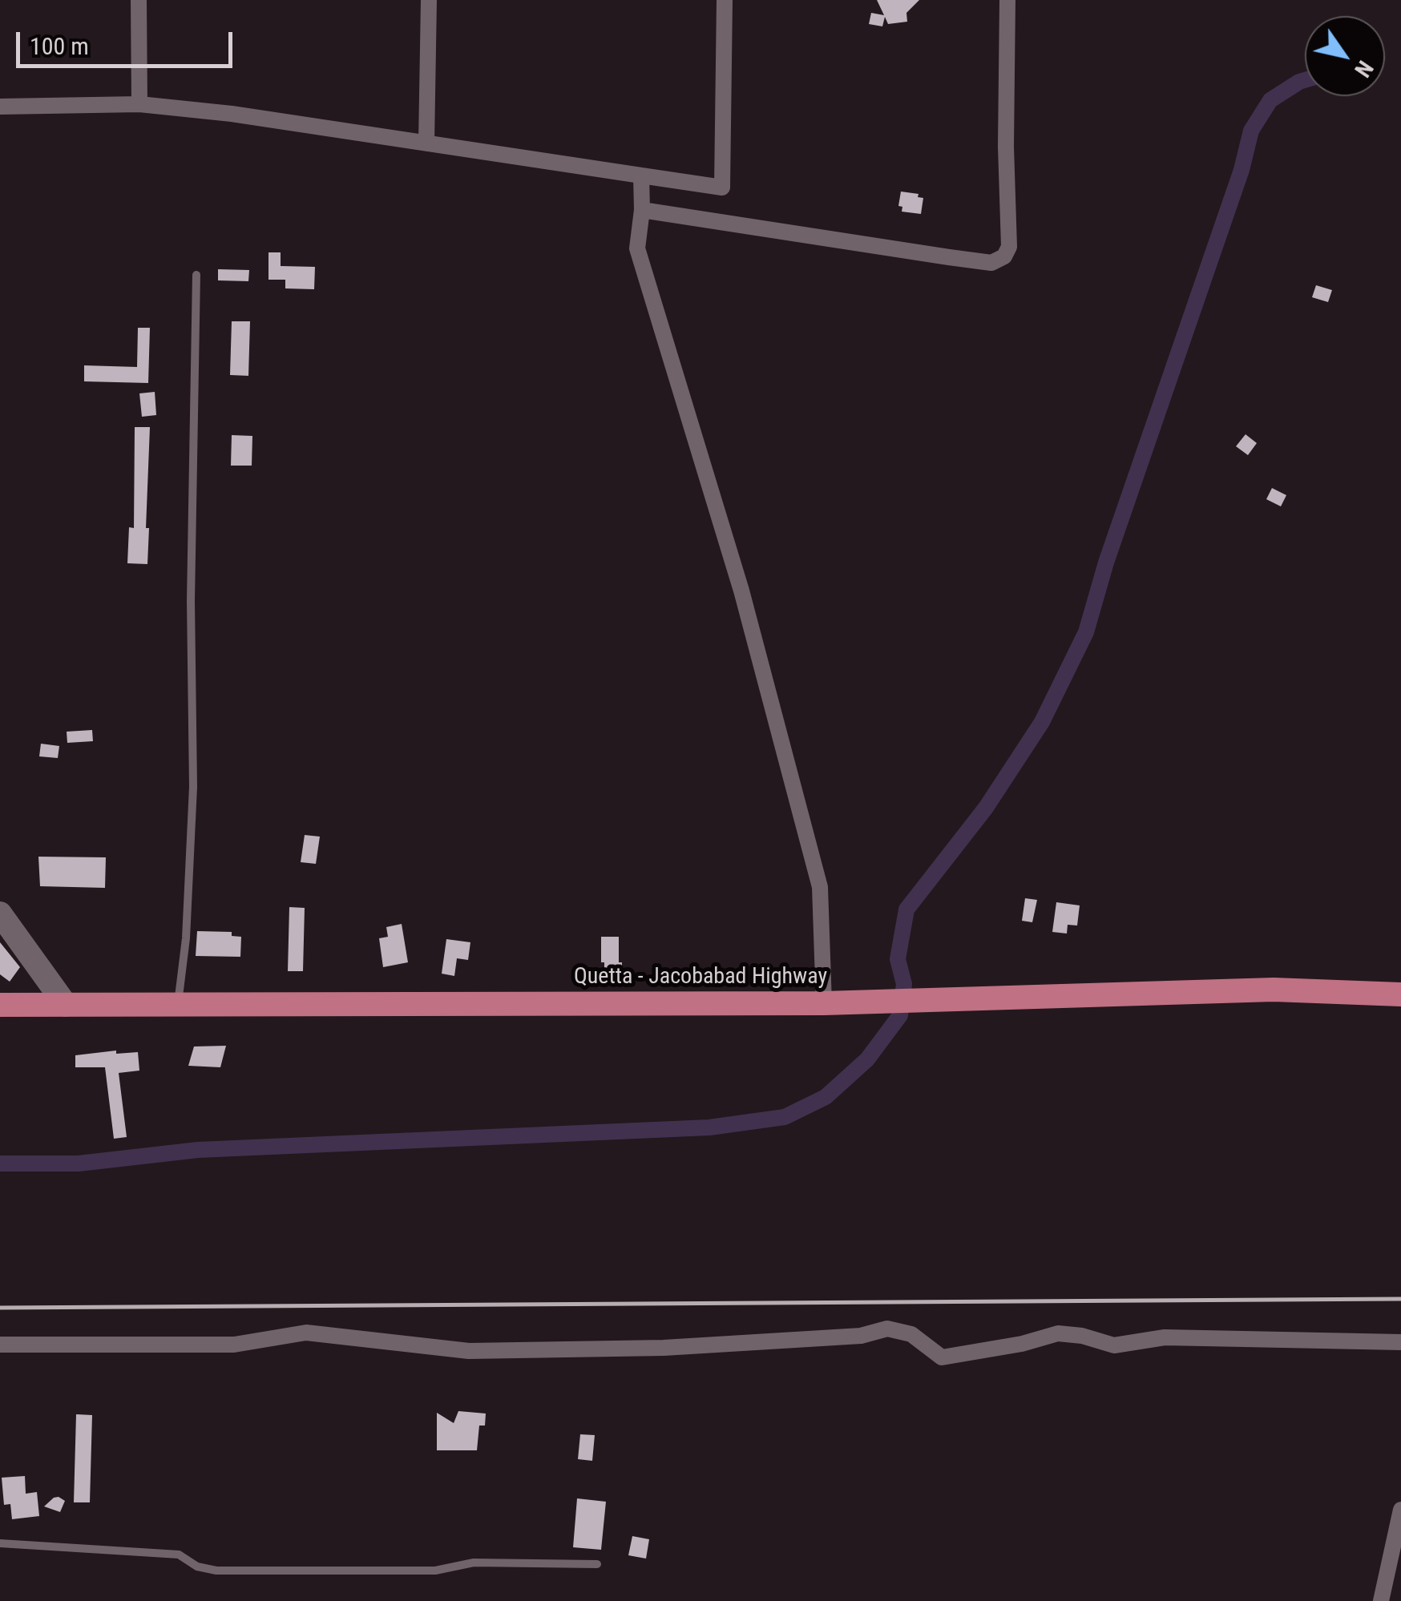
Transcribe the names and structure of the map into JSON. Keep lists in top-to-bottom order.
{
  "streets": {
    "highway": ["Quetta - Jacobabad Highway"]
  },
  "scale_bar": "100 m",
  "north": "bottom right"
}
